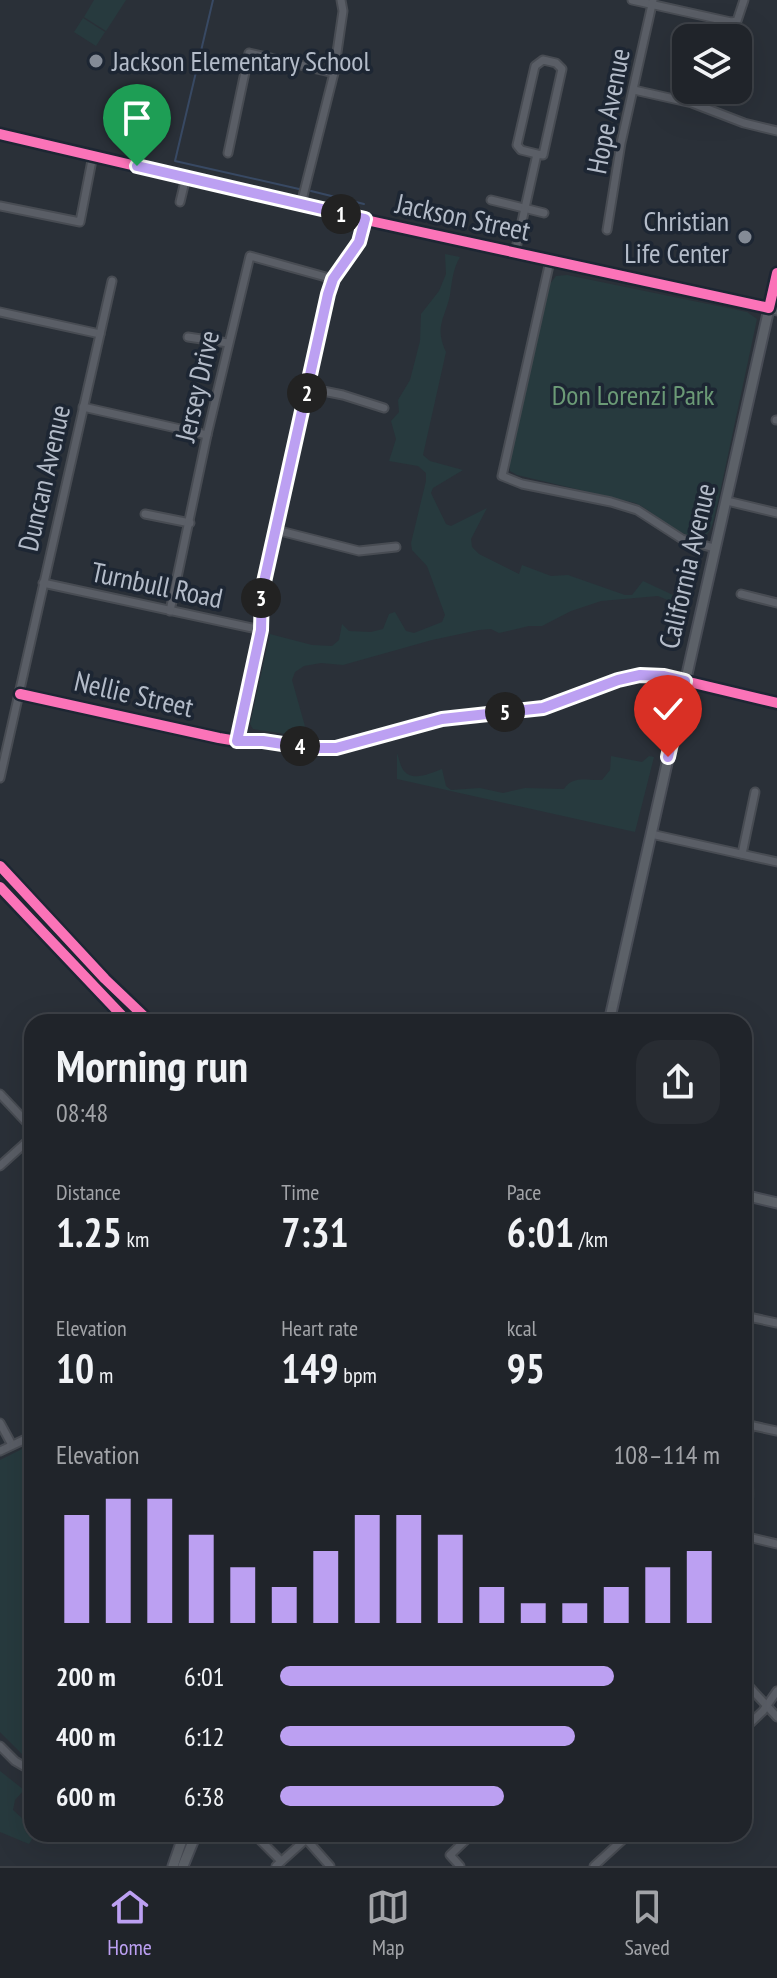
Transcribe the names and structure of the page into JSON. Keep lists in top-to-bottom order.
{
  "streets": {
    "main road": ["Jackson Street", "California Avenue"],
    "street": [
      "Hope Avenue",
      "Jersey Drive",
      "Duncan Avenue",
      "Turnbull Road",
      "Nellie Street"
    ]
  },
  "crossings": [
    ["Jackson Street", "California Avenue"],
    ["Jersey Drive", "Turnbull Road"],
    ["Duncan Avenue", "Turnbull Road"],
    ["Duncan Avenue", "Nellie Street"],
    ["California Avenue", "Nellie Street"]
  ],
  "parks": ["Don Lorenzi Park"],
  "places": ["Jackson Elementary School", "Christian Life Center"],
  "page": {
    "pins": [
      "1",
      "2",
      "3",
      "5",
      "4"
    ],
    "heading": ["Morning run", "08:48"],
    "stats": [
      ["Distance", "1.25 km"],
      ["Time", "7:31"],
      ["Pace", "6:01 /km"],
      ["Elevation", "10 m"],
      ["Heart rate", "149 bpm"],
      ["kcal", "95"]
    ],
    "chart": ["Elevation", "108–114 m"],
    "list": [
      {
        "name": "200 m",
        "note": "6:01"
      },
      {
        "name": "400 m",
        "note": "6:12"
      },
      {
        "name": "600 m",
        "note": "6:38"
      }
    ],
    "tabs": ["Home", "Map", "Saved"]
  }
}
